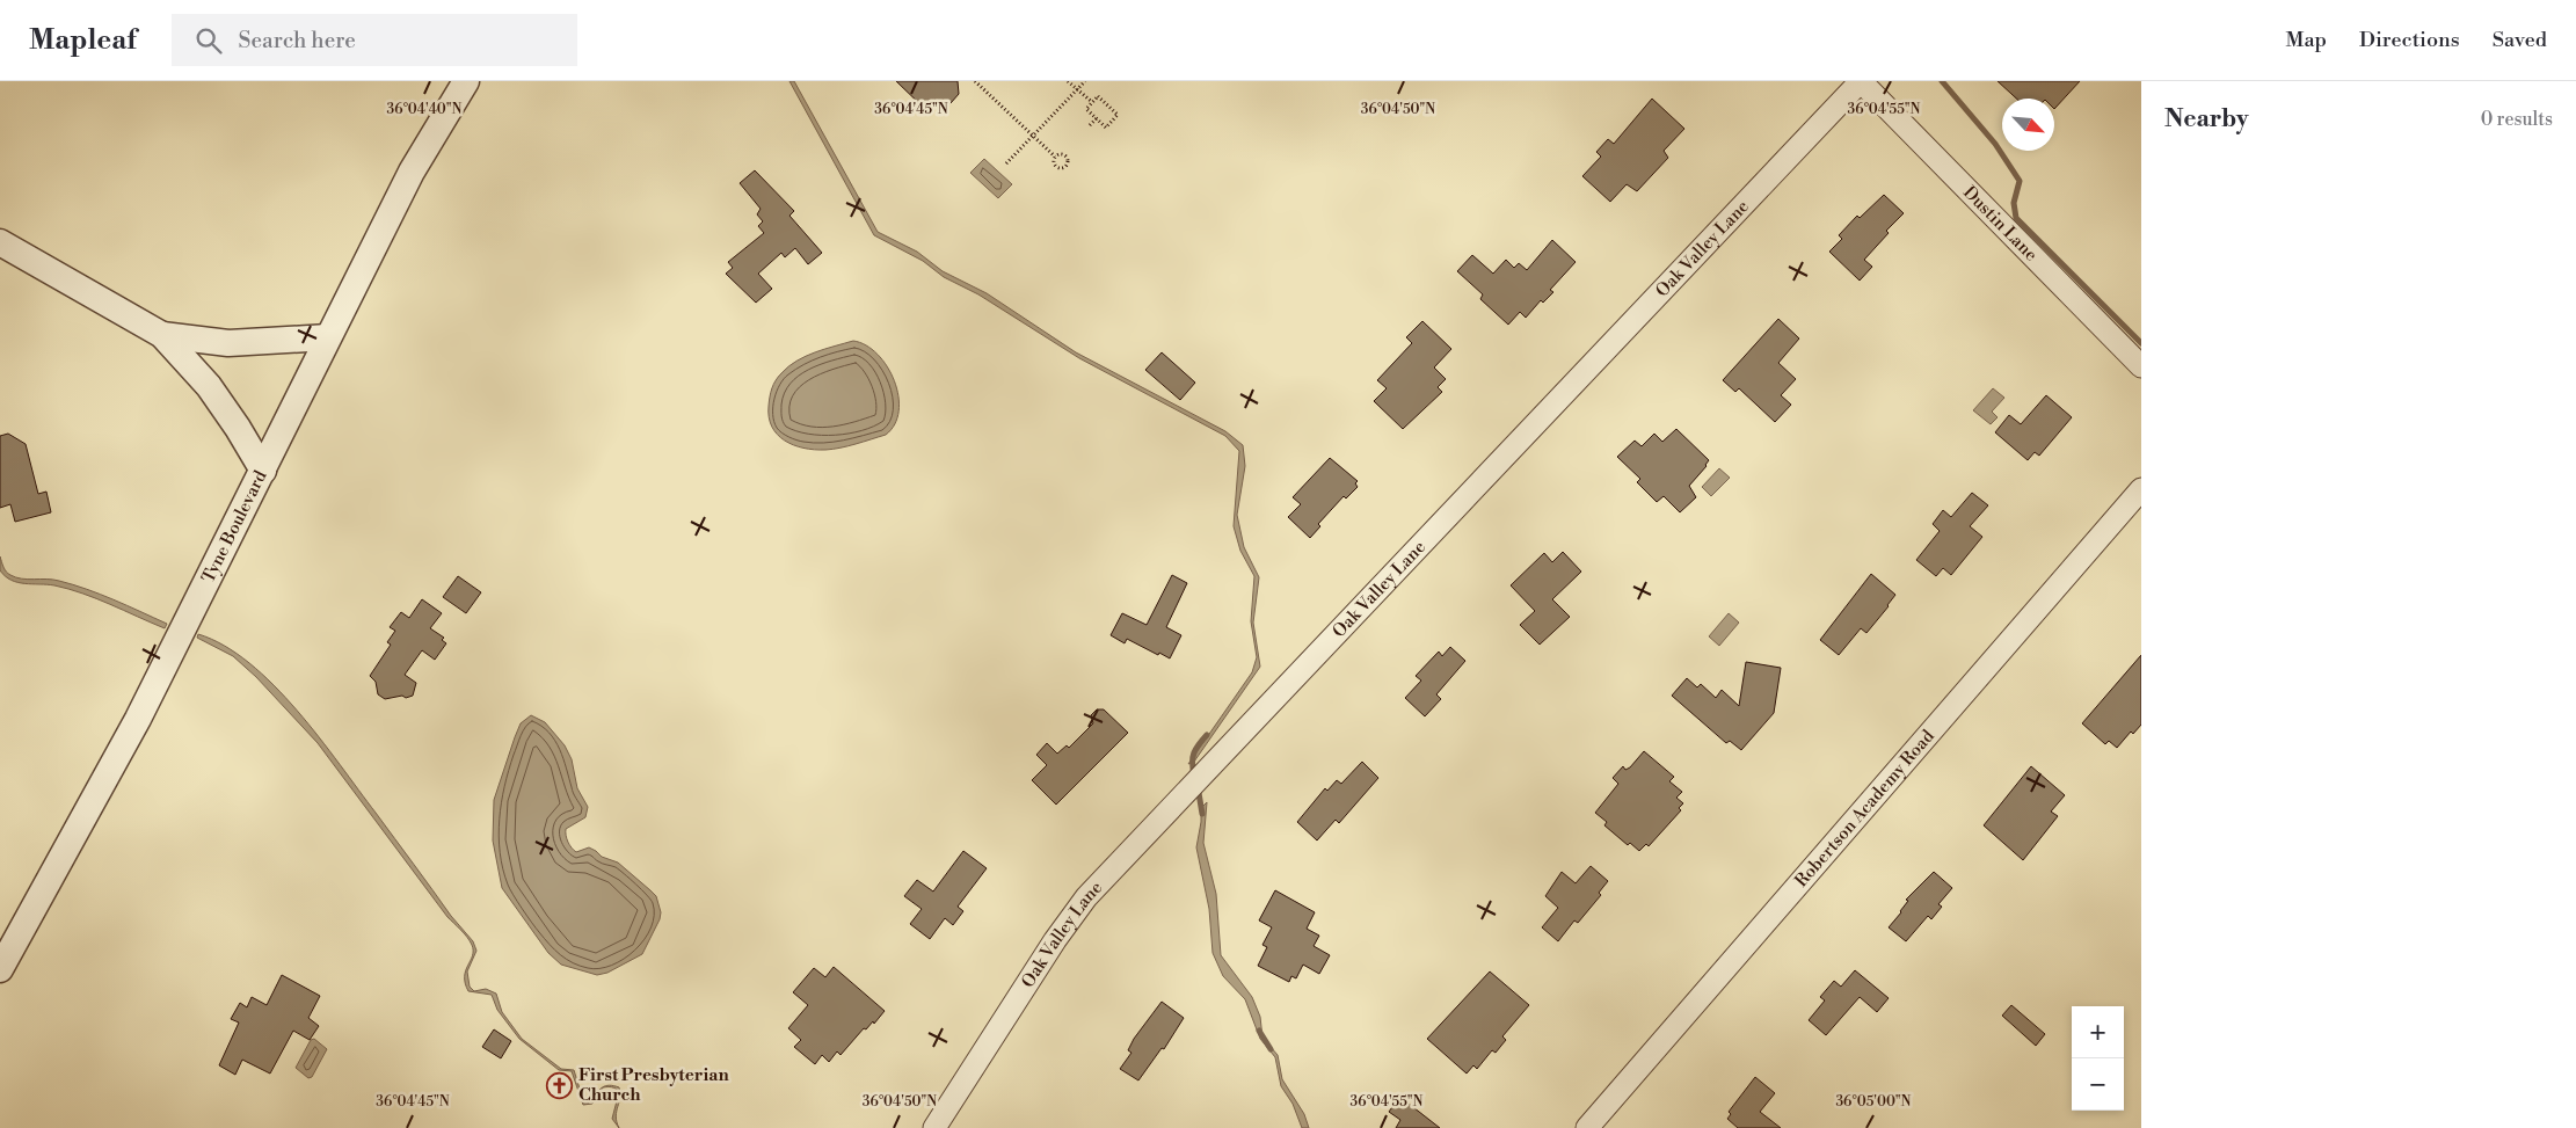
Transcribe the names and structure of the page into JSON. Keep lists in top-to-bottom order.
{
  "streets": {
    "street": [
      "Dustin Lane",
      "Oak Valley Lane",
      "Tyne Boulevard",
      "Robertson Academy Road"
    ]
  },
  "crossings": [
    ["Dustin Lane", "Oak Valley Lane"]
  ],
  "places": {
    "church": ["First Presbyterian Church"]
  },
  "north": "bottom right",
  "page": {
    "header": "Mapleaf",
    "search": "Search here",
    "nav": ["Map", "Directions", "Saved"],
    "heading": ["Nearby", "0 results"],
    "map_buttons": ["+", "−"]
  },
  "coordinates": [
    "36°04'40\"N",
    "36°04'45\"N",
    "36°04'50\"N",
    "36°04'55\"N",
    "36°05'00\"N"
  ]
}
